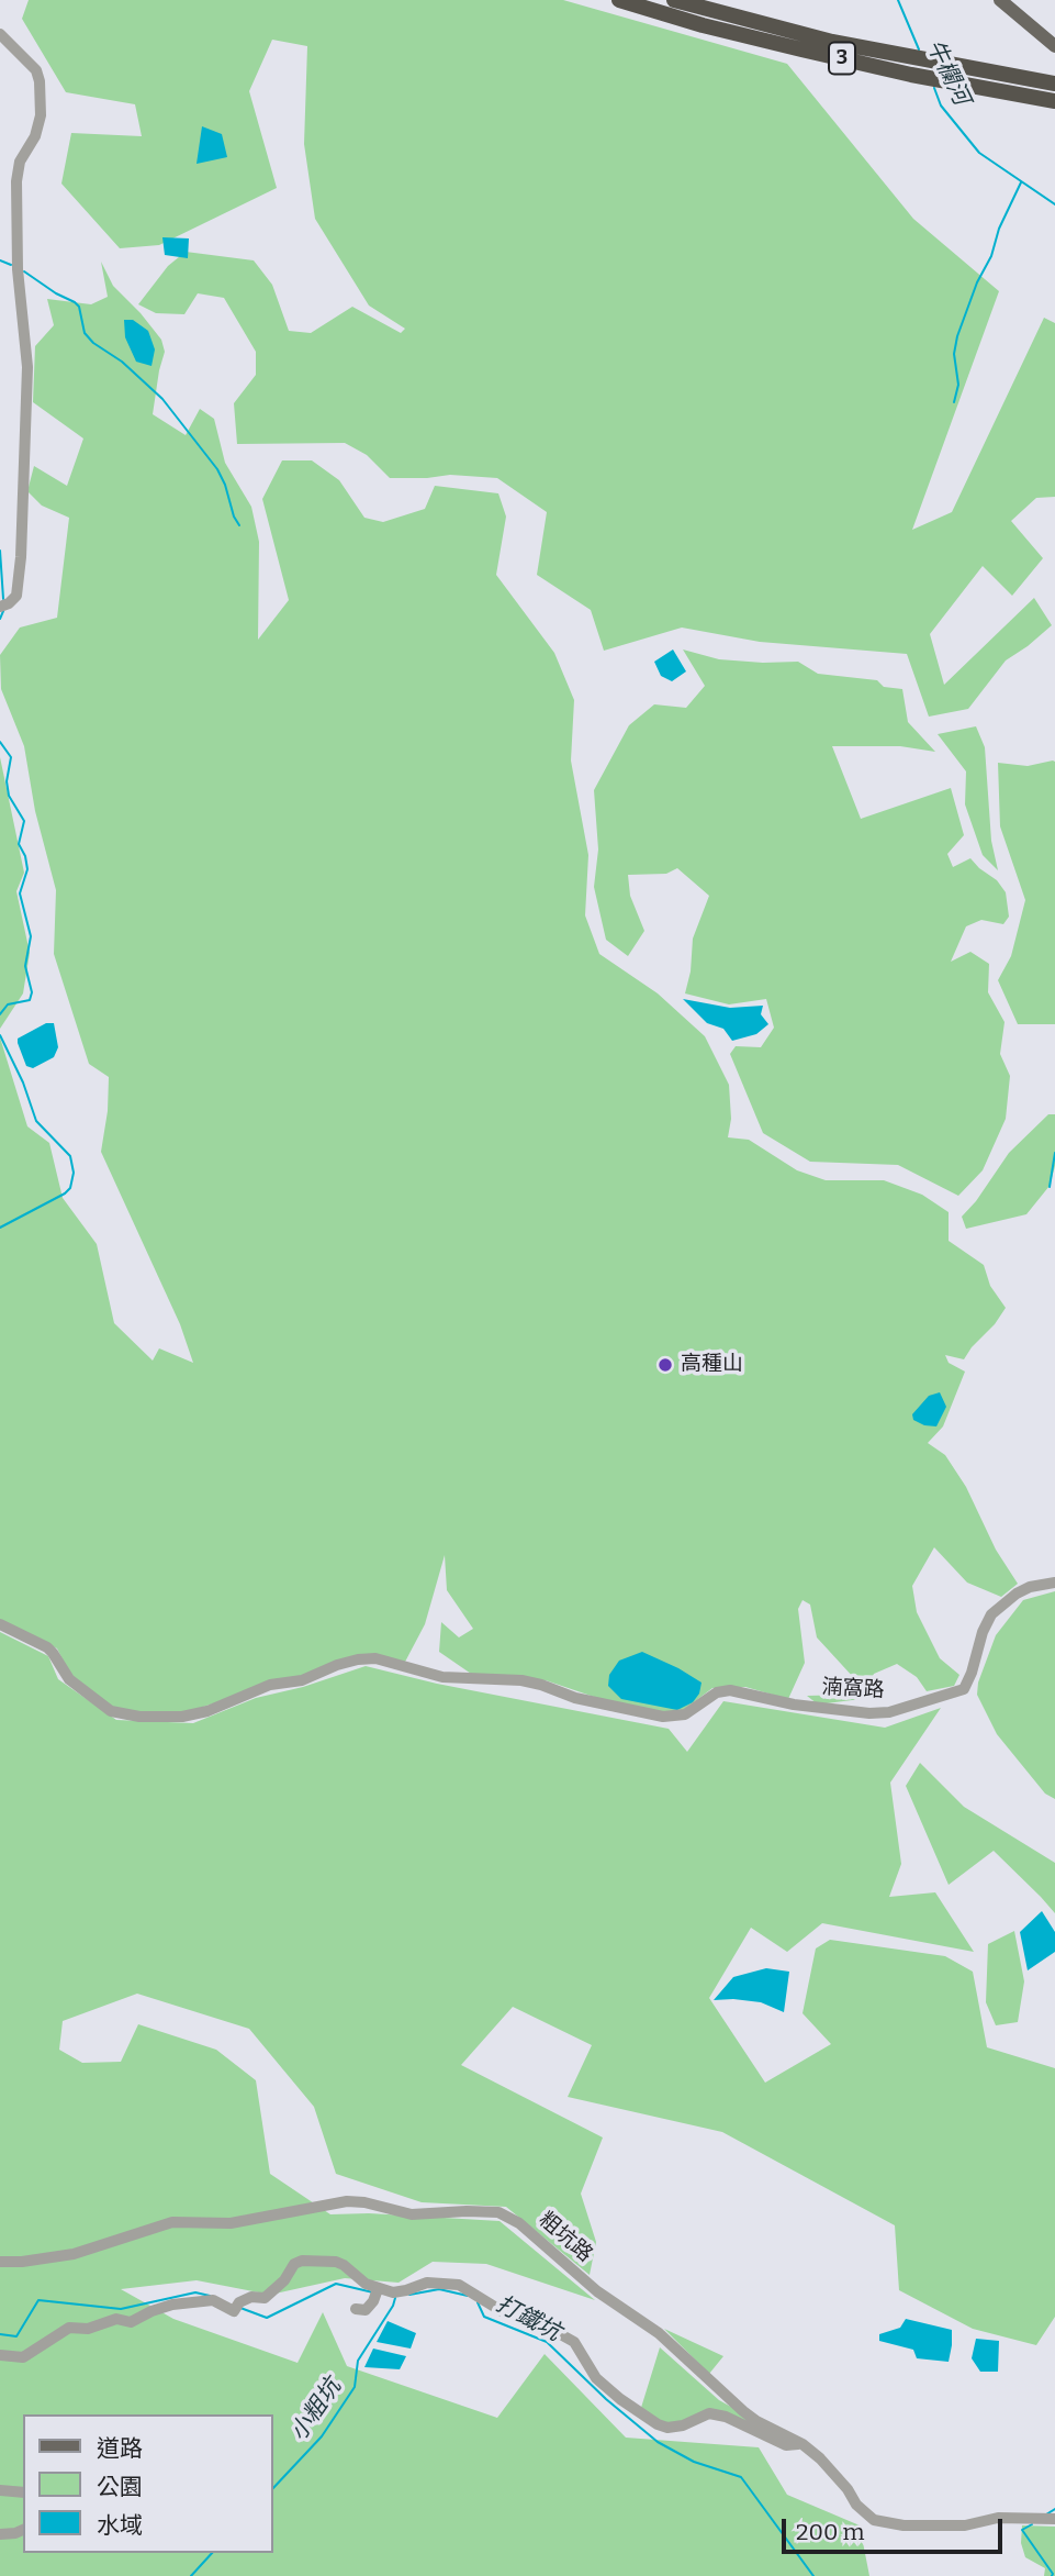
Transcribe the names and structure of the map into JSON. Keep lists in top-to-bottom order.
{
  "streets": {
    "highway": ["3"],
    "street": ["湳窩路", "粗坑路"]
  },
  "water": ["牛欄河", "打鐵坑", "小粗坑"],
  "places": ["高種山"],
  "legend": ["道路", "公園", "水域"],
  "scale_bar": "200 m"
}
